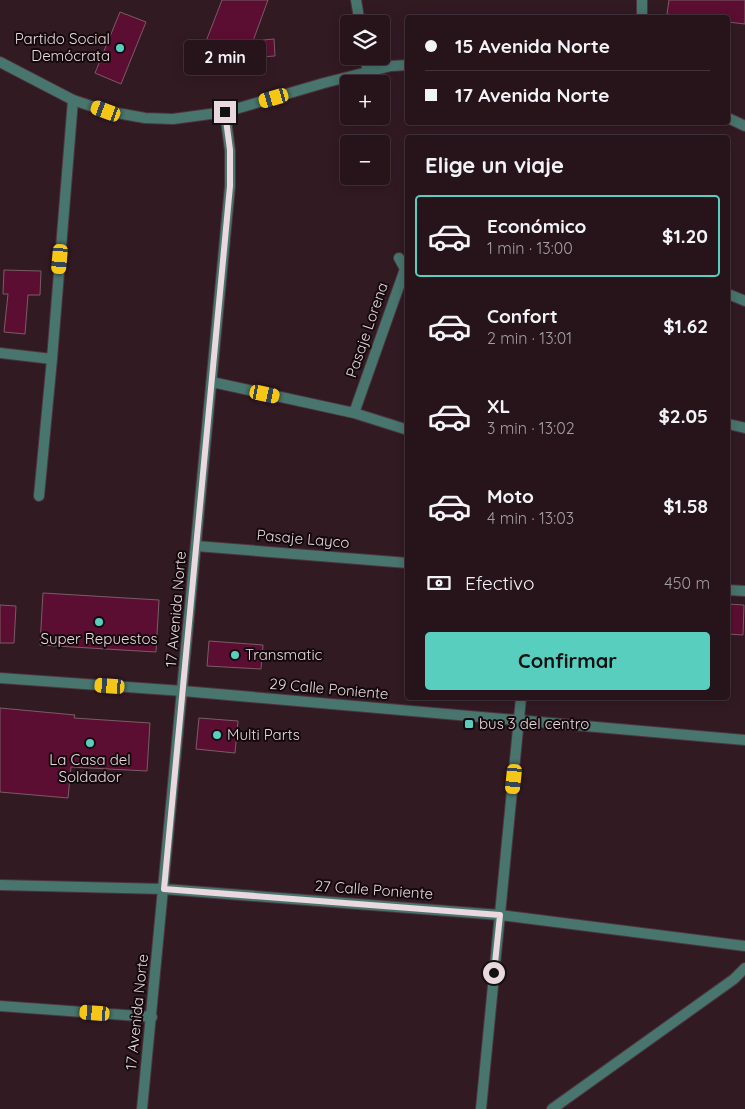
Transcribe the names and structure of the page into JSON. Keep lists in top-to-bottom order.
{
  "streets": {
    "street": [
      "Pasaje Lorena",
      "Pasaje Layco",
      "17 Avenida Norte",
      "29 Calle Poniente",
      "27 Calle Poniente"
    ]
  },
  "crossings": [
    ["Pasaje Layco", "17 Avenida Norte"],
    ["17 Avenida Norte", "29 Calle Poniente"],
    ["17 Avenida Norte", "27 Calle Poniente"]
  ],
  "places": {
    "other": [
      "Partido Social Demócrata",
      "Super Repuestos",
      "Transmatic",
      "Multi Parts",
      "La Casa del Soldador"
    ],
    "transit": ["bus 3 del centro"]
  },
  "page": {
    "map_buttons": ["+", "−"],
    "banner": ["15 Avenida Norte", "17 Avenida Norte"],
    "bubble": "2 min",
    "heading": "Elige un viaje",
    "list": [
      {
        "name": "Económico",
        "note": "1 min · 13:00",
        "value": "$1.20"
      },
      {
        "name": "Confort",
        "note": "2 min · 13:01",
        "value": "$1.62"
      },
      {
        "name": "XL",
        "note": "3 min · 13:02",
        "value": "$2.05"
      },
      {
        "name": "Moto",
        "note": "4 min · 13:03",
        "value": "$1.58"
      }
    ],
    "pay": ["Efectivo", "450 m"],
    "buttons": "Confirmar"
  }
}
